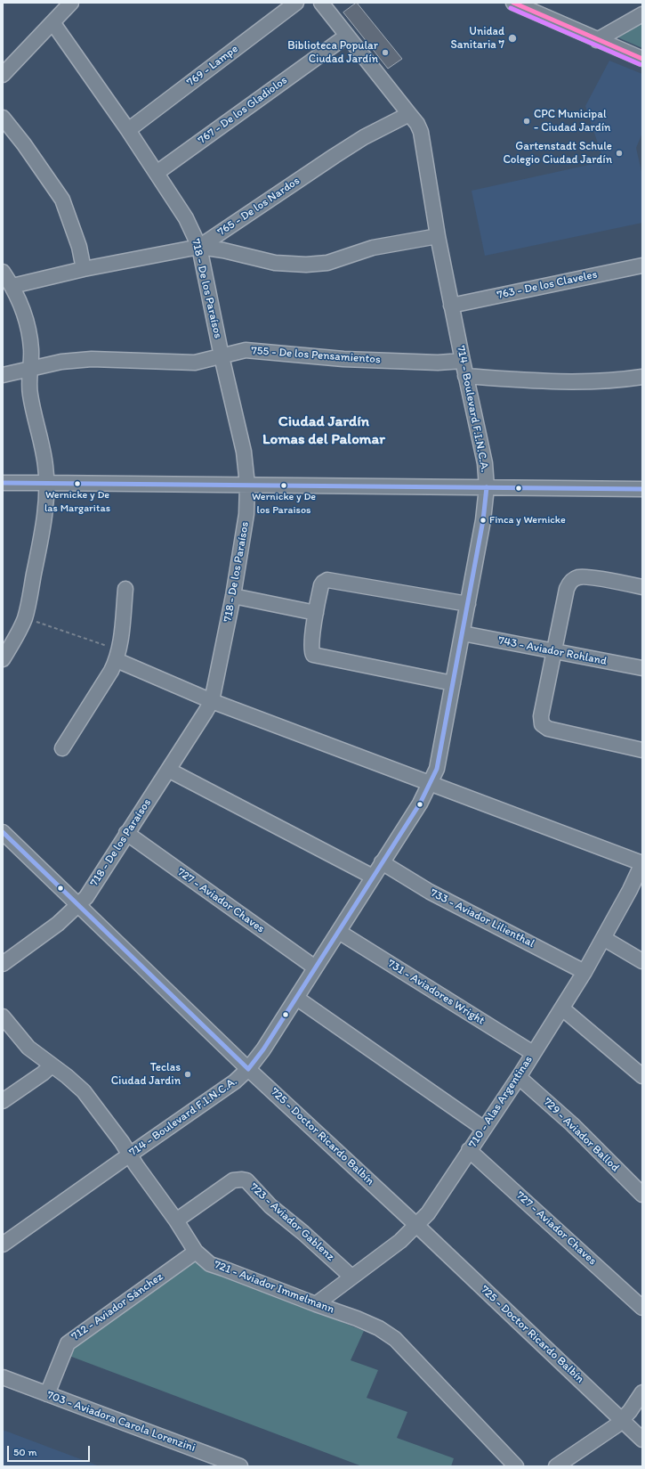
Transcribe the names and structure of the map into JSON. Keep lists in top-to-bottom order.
{
  "streets": {
    "street": [
      "769 - Lampe",
      "767 - De los Gladiolos",
      "765 - De los Nardos",
      "763 - De los Claveles",
      "718 - De los Paraísos",
      "755 - De los Pensamientos",
      "714 - Boulevard F.I.N.C.A.",
      "743 - Aviador Rohland",
      "727 - Aviador Chaves",
      "733 - Aviador Lilienthal",
      "731 - Aviadores Wright",
      "710 - Alas Argentinas",
      "729 - Aviador Ballod",
      "725 - Doctor Ricardo Balbín",
      "723 - Aviador Gablenz",
      "721 - Aviador Immelmann",
      "712 - Aviador Sánchez",
      "703 - Aviadora Carola Lorenzini"
    ]
  },
  "crossings": [
    ["769 - Lampe", "718 - De los Paraísos"],
    ["767 - De los Gladiolos", "718 - De los Paraísos"],
    ["767 - De los Gladiolos", "714 - Boulevard F.I.N.C.A."],
    ["765 - De los Nardos", "718 - De los Paraísos"],
    ["765 - De los Nardos", "714 - Boulevard F.I.N.C.A."],
    ["763 - De los Claveles", "714 - Boulevard F.I.N.C.A."],
    ["718 - De los Paraísos", "755 - De los Pensamientos"],
    ["718 - De los Paraísos", "727 - Aviador Chaves"],
    ["718 - De los Paraísos", "725 - Doctor Ricardo Balbín"],
    ["755 - De los Pensamientos", "714 - Boulevard F.I.N.C.A."],
    ["714 - Boulevard F.I.N.C.A.", "743 - Aviador Rohland"],
    ["714 - Boulevard F.I.N.C.A.", "727 - Aviador Chaves"],
    ["714 - Boulevard F.I.N.C.A.", "733 - Aviador Lilienthal"],
    ["714 - Boulevard F.I.N.C.A.", "731 - Aviadores Wright"],
    ["714 - Boulevard F.I.N.C.A.", "725 - Doctor Ricardo Balbín"],
    ["714 - Boulevard F.I.N.C.A.", "721 - Aviador Immelmann"],
    ["727 - Aviador Chaves", "710 - Alas Argentinas"],
    ["733 - Aviador Lilienthal", "710 - Alas Argentinas"],
    ["731 - Aviadores Wright", "710 - Alas Argentinas"],
    ["710 - Alas Argentinas", "729 - Aviador Ballod"],
    ["710 - Alas Argentinas", "725 - Doctor Ricardo Balbín"],
    ["710 - Alas Argentinas", "723 - Aviador Gablenz"],
    ["710 - Alas Argentinas", "721 - Aviador Immelmann"],
    ["723 - Aviador Gablenz", "721 - Aviador Immelmann"],
    ["721 - Aviador Immelmann", "712 - Aviador Sánchez"],
    ["712 - Aviador Sánchez", "703 - Aviadora Carola Lorenzini"]
  ],
  "districts": ["Ciudad Jardín Lomas del Palomar"],
  "places": [
    "Unidad Sanitaria 7",
    "Biblioteca Popular Ciudad Jardín",
    "CPC Municipal - Ciudad Jardín",
    "Gartenstadt Schule Colegio Ciudad Jardín",
    "Wernicke y De las Margaritas",
    "Wernicke y De los Paraisos",
    "Finca y Wernicke",
    "Teclas Ciudad Jardin"
  ],
  "scale_bar": "50 m"
}
